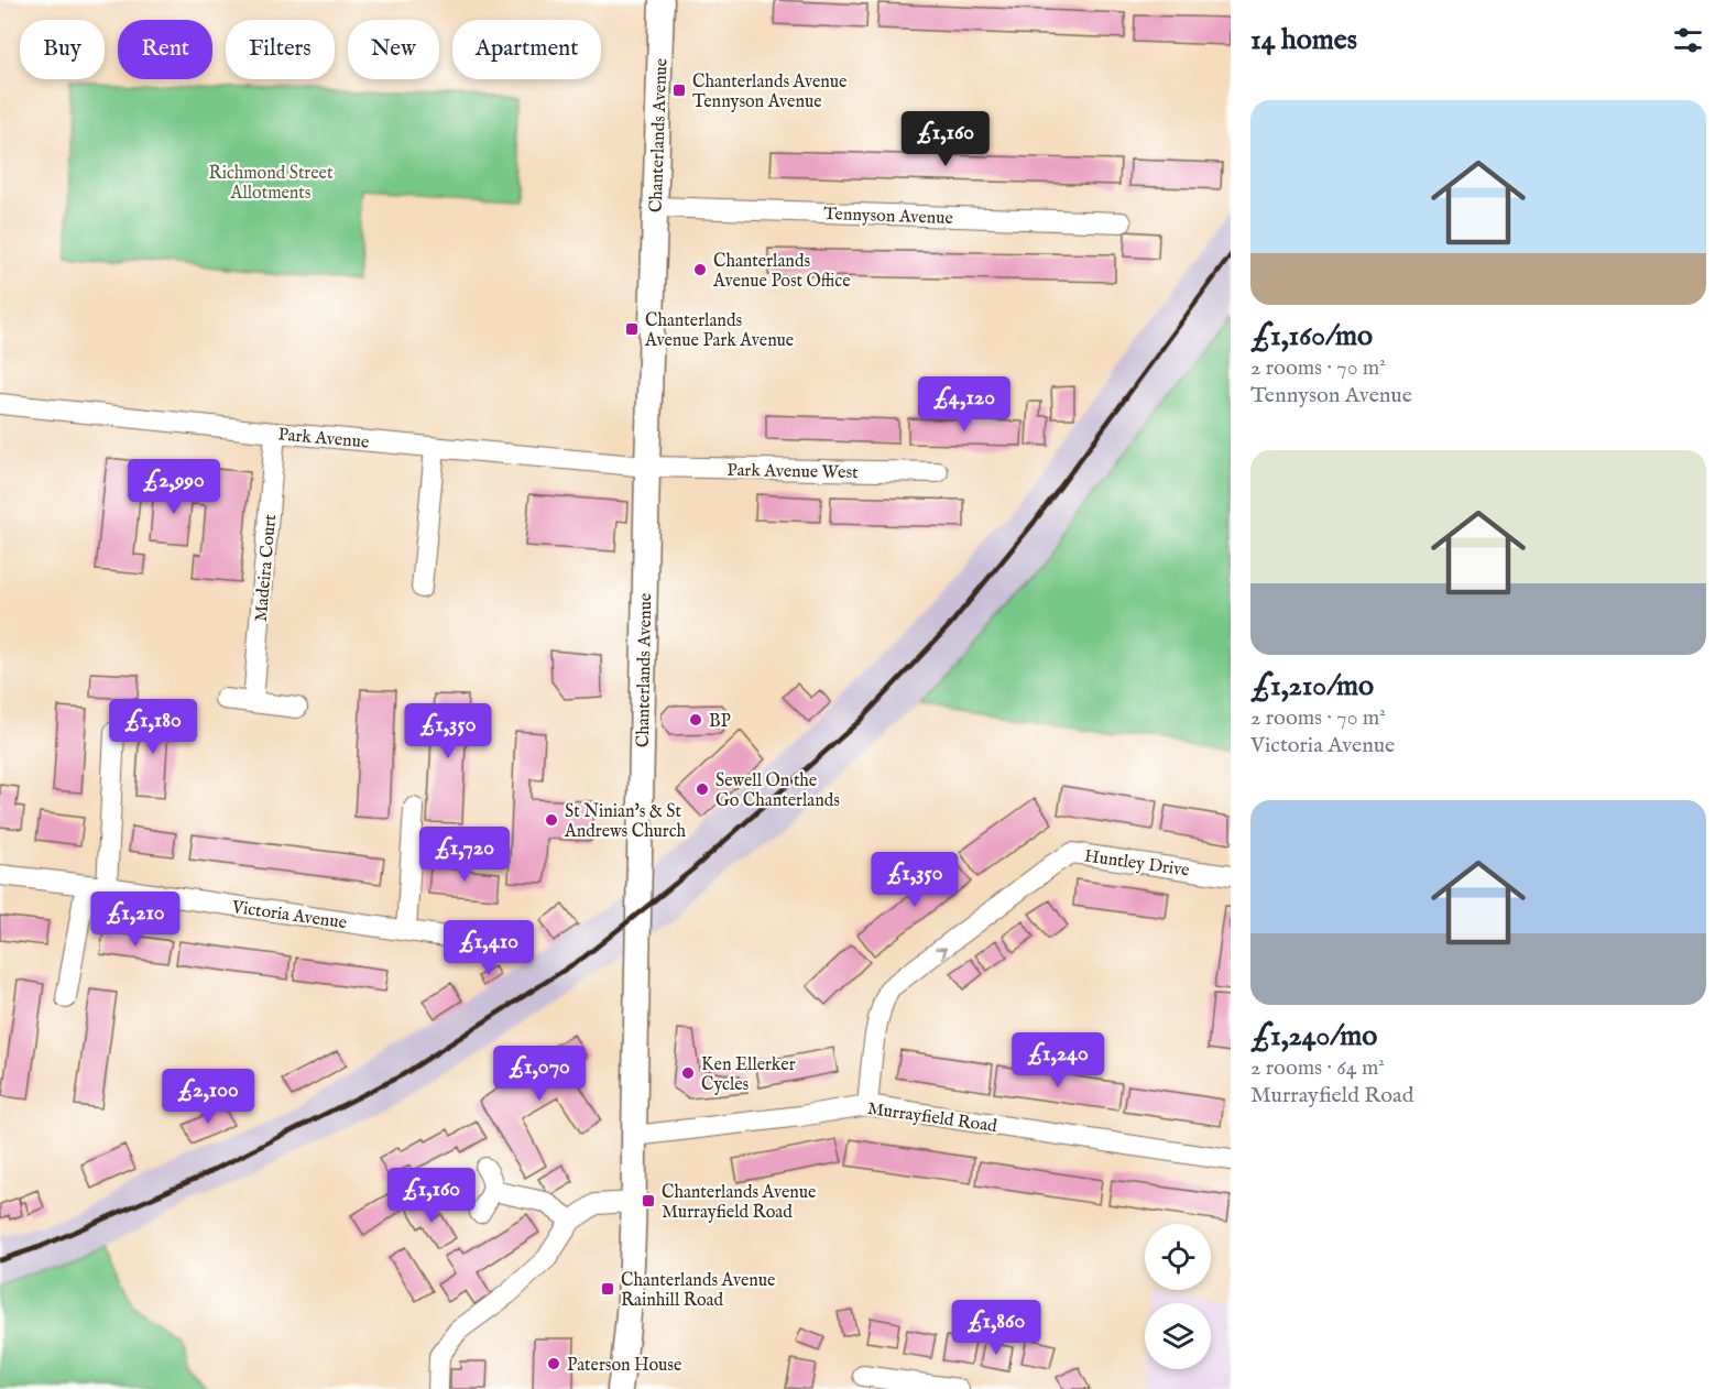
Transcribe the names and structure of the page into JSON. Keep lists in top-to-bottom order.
{
  "streets": {
    "street": [
      "Chanterlands Avenue",
      "Tennyson Avenue",
      "Park Avenue",
      "Park Avenue West",
      "Madeira Court",
      "Huntley Drive",
      "Victoria Avenue",
      "Murrayfield Road"
    ]
  },
  "crossings": [
    ["Chanterlands Avenue", "Tennyson Avenue"],
    ["Chanterlands Avenue", "Park Avenue"],
    ["Chanterlands Avenue", "Park Avenue West"],
    ["Chanterlands Avenue", "Murrayfield Road"],
    ["Park Avenue", "Park Avenue West"],
    ["Park Avenue", "Madeira Court"],
    ["Huntley Drive", "Murrayfield Road"]
  ],
  "one_way": ["Huntley Drive"],
  "parks": ["Richmond Street Allotments"],
  "places": {
    "transit": [
      "Chanterlands Avenue Tennyson Avenue",
      "Chanterlands Avenue Park Avenue",
      "Chanterlands Avenue Murrayfield Road",
      "Chanterlands Avenue Rainhill Road"
    ],
    "other": [
      "Chanterlands Avenue Post Office",
      "BP",
      "Sewell On the Go Chanterlands",
      "St Ninian's & St Andrews Church",
      "Ken Ellerker Cycles",
      "Paterson House"
    ]
  },
  "page": {
    "heading": "14 homes",
    "chip": [
      "Buy",
      "Rent",
      "Filters",
      "New",
      "Apartment"
    ],
    "list": [
      {
        "name": "£1,160/mo",
        "note": "2 rooms · 70 m² · Tennyson Avenue"
      },
      {
        "name": "£1,210/mo",
        "note": "2 rooms · 70 m² · Victoria Avenue"
      },
      {
        "name": "£1,240/mo",
        "note": "2 rooms · 64 m² · Murrayfield Road"
      }
    ],
    "price": [
      "£1,160",
      "£4,120",
      "£2,990",
      "£1,180",
      "£1,350",
      "£1,720",
      "£1,350",
      "£1,210",
      "£1,410",
      "£1,240",
      "£1,070",
      "£2,100",
      "£1,160",
      "£1,860"
    ]
  }
}
